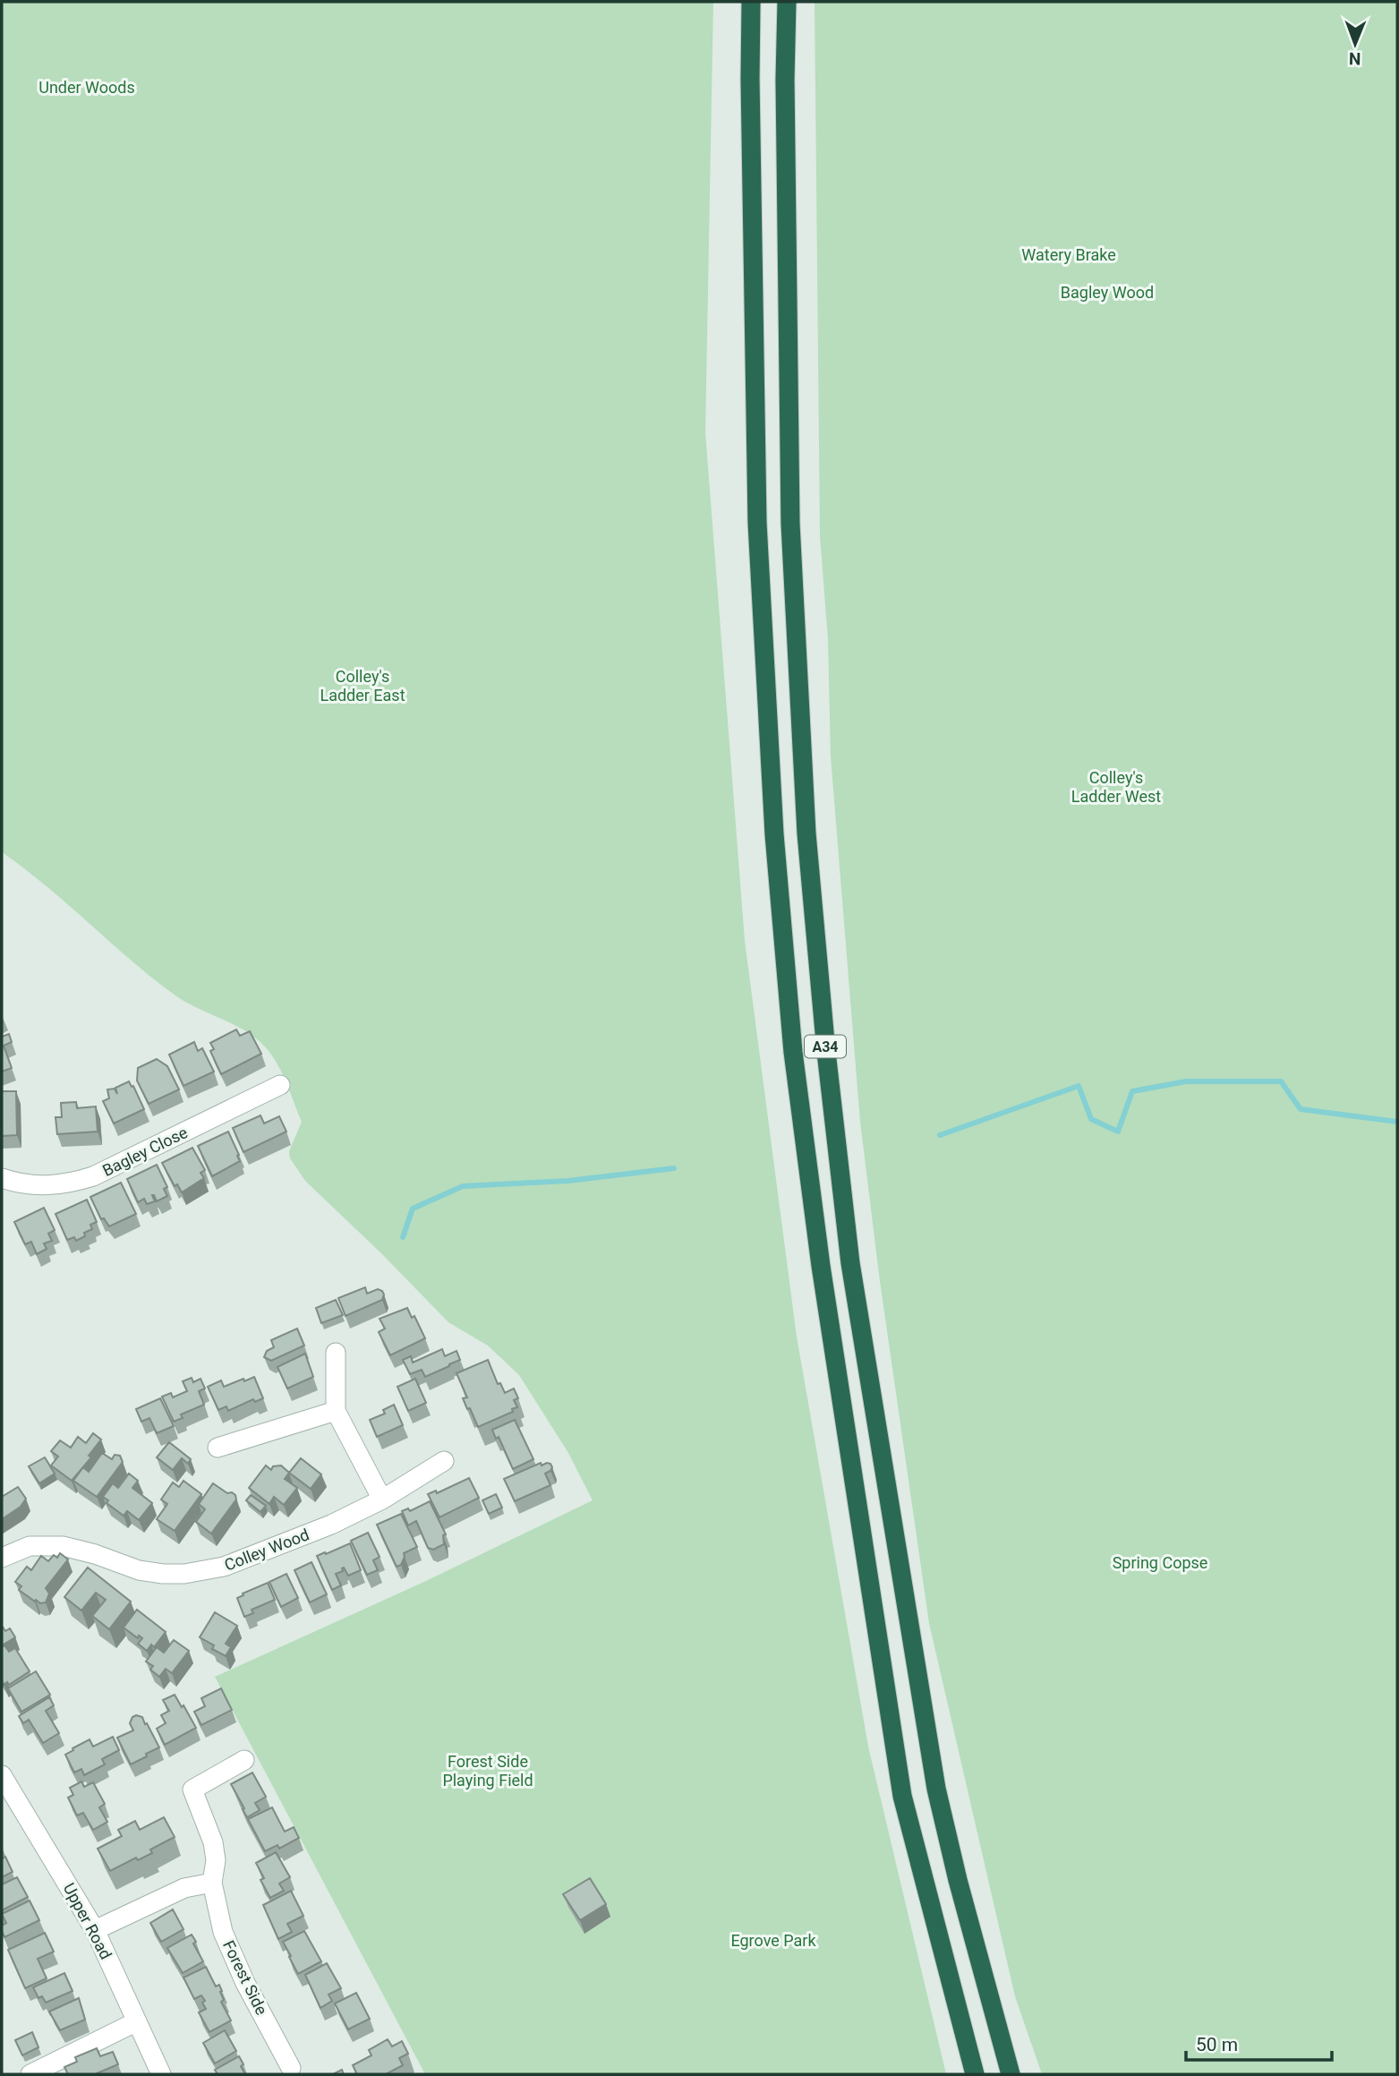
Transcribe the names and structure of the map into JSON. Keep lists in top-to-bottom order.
{
  "streets": {
    "highway": ["A34"],
    "street": [
      "Bagley Close",
      "Colley Wood",
      "Upper Road",
      "Forest Side"
    ]
  },
  "parks": [
    "Under Woods",
    "Watery Brake",
    "Bagley Wood",
    "Colley's Ladder East",
    "Colley's Ladder West",
    "Spring Copse",
    "Forest Side Playing Field",
    "Egrove Park"
  ],
  "scale_bar": "50 m",
  "north": "bottom"
}
